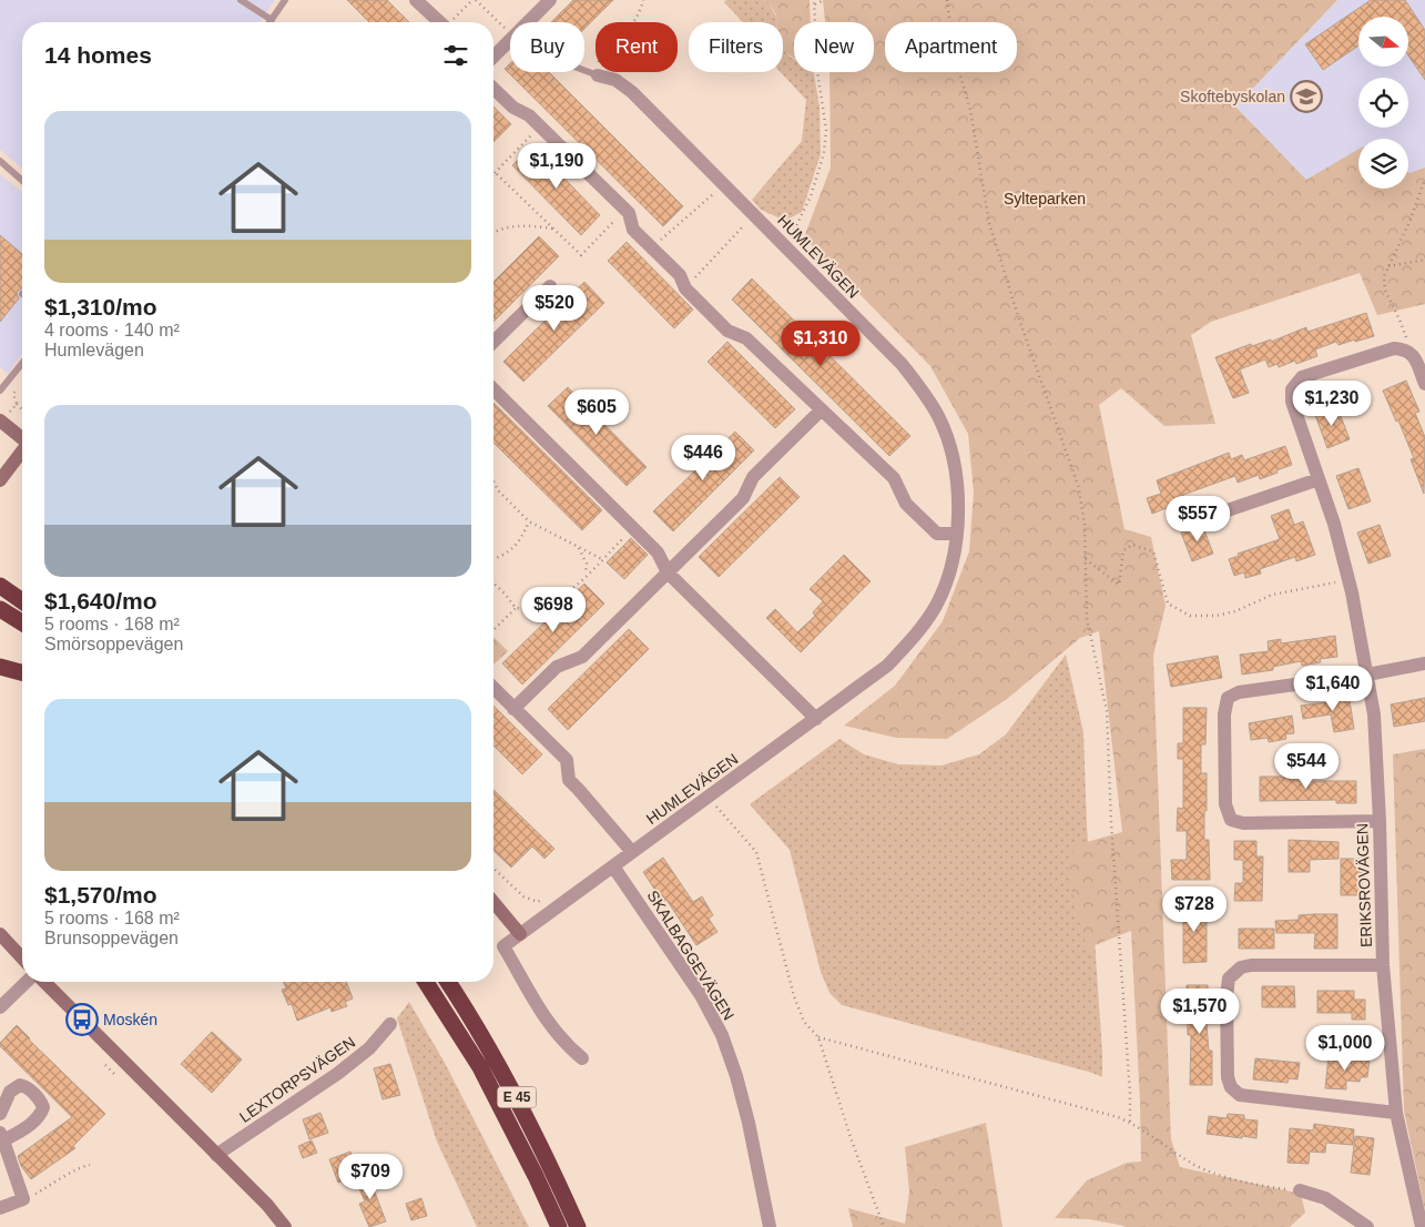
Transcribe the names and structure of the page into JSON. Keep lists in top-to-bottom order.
{
  "streets": {
    "highway": ["E 45"],
    "street": [
      "HUMLEVÄGEN",
      "ERIKSROVÄGEN",
      "SKALBAGGEVÄGEN",
      "LEXTORPSVÄGEN"
    ]
  },
  "crossings": [
    ["HUMLEVÄGEN", "SKALBAGGEVÄGEN"]
  ],
  "parks": ["Sylteparken"],
  "places": {
    "school or university": ["Skoftebyskolan"],
    "bus stop": ["Moskén"]
  },
  "north": "right",
  "page": {
    "chip": [
      "Buy",
      "Rent",
      "Filters",
      "New",
      "Apartment"
    ],
    "heading": "14 homes",
    "list": [
      {
        "name": "$1,310/mo",
        "note": "4 rooms · 140 m² · Humlevägen"
      },
      {
        "name": "$1,640/mo",
        "note": "5 rooms · 168 m² · Smörsoppevägen"
      },
      {
        "name": "$1,570/mo",
        "note": "5 rooms · 168 m² · Brunsoppevägen"
      }
    ],
    "price": [
      "$1,190",
      "$520",
      "$1,310",
      "$1,230",
      "$605",
      "$446",
      "$557",
      "$698",
      "$1,640",
      "$544",
      "$728",
      "$1,570",
      "$1,000",
      "$709"
    ]
  }
}
